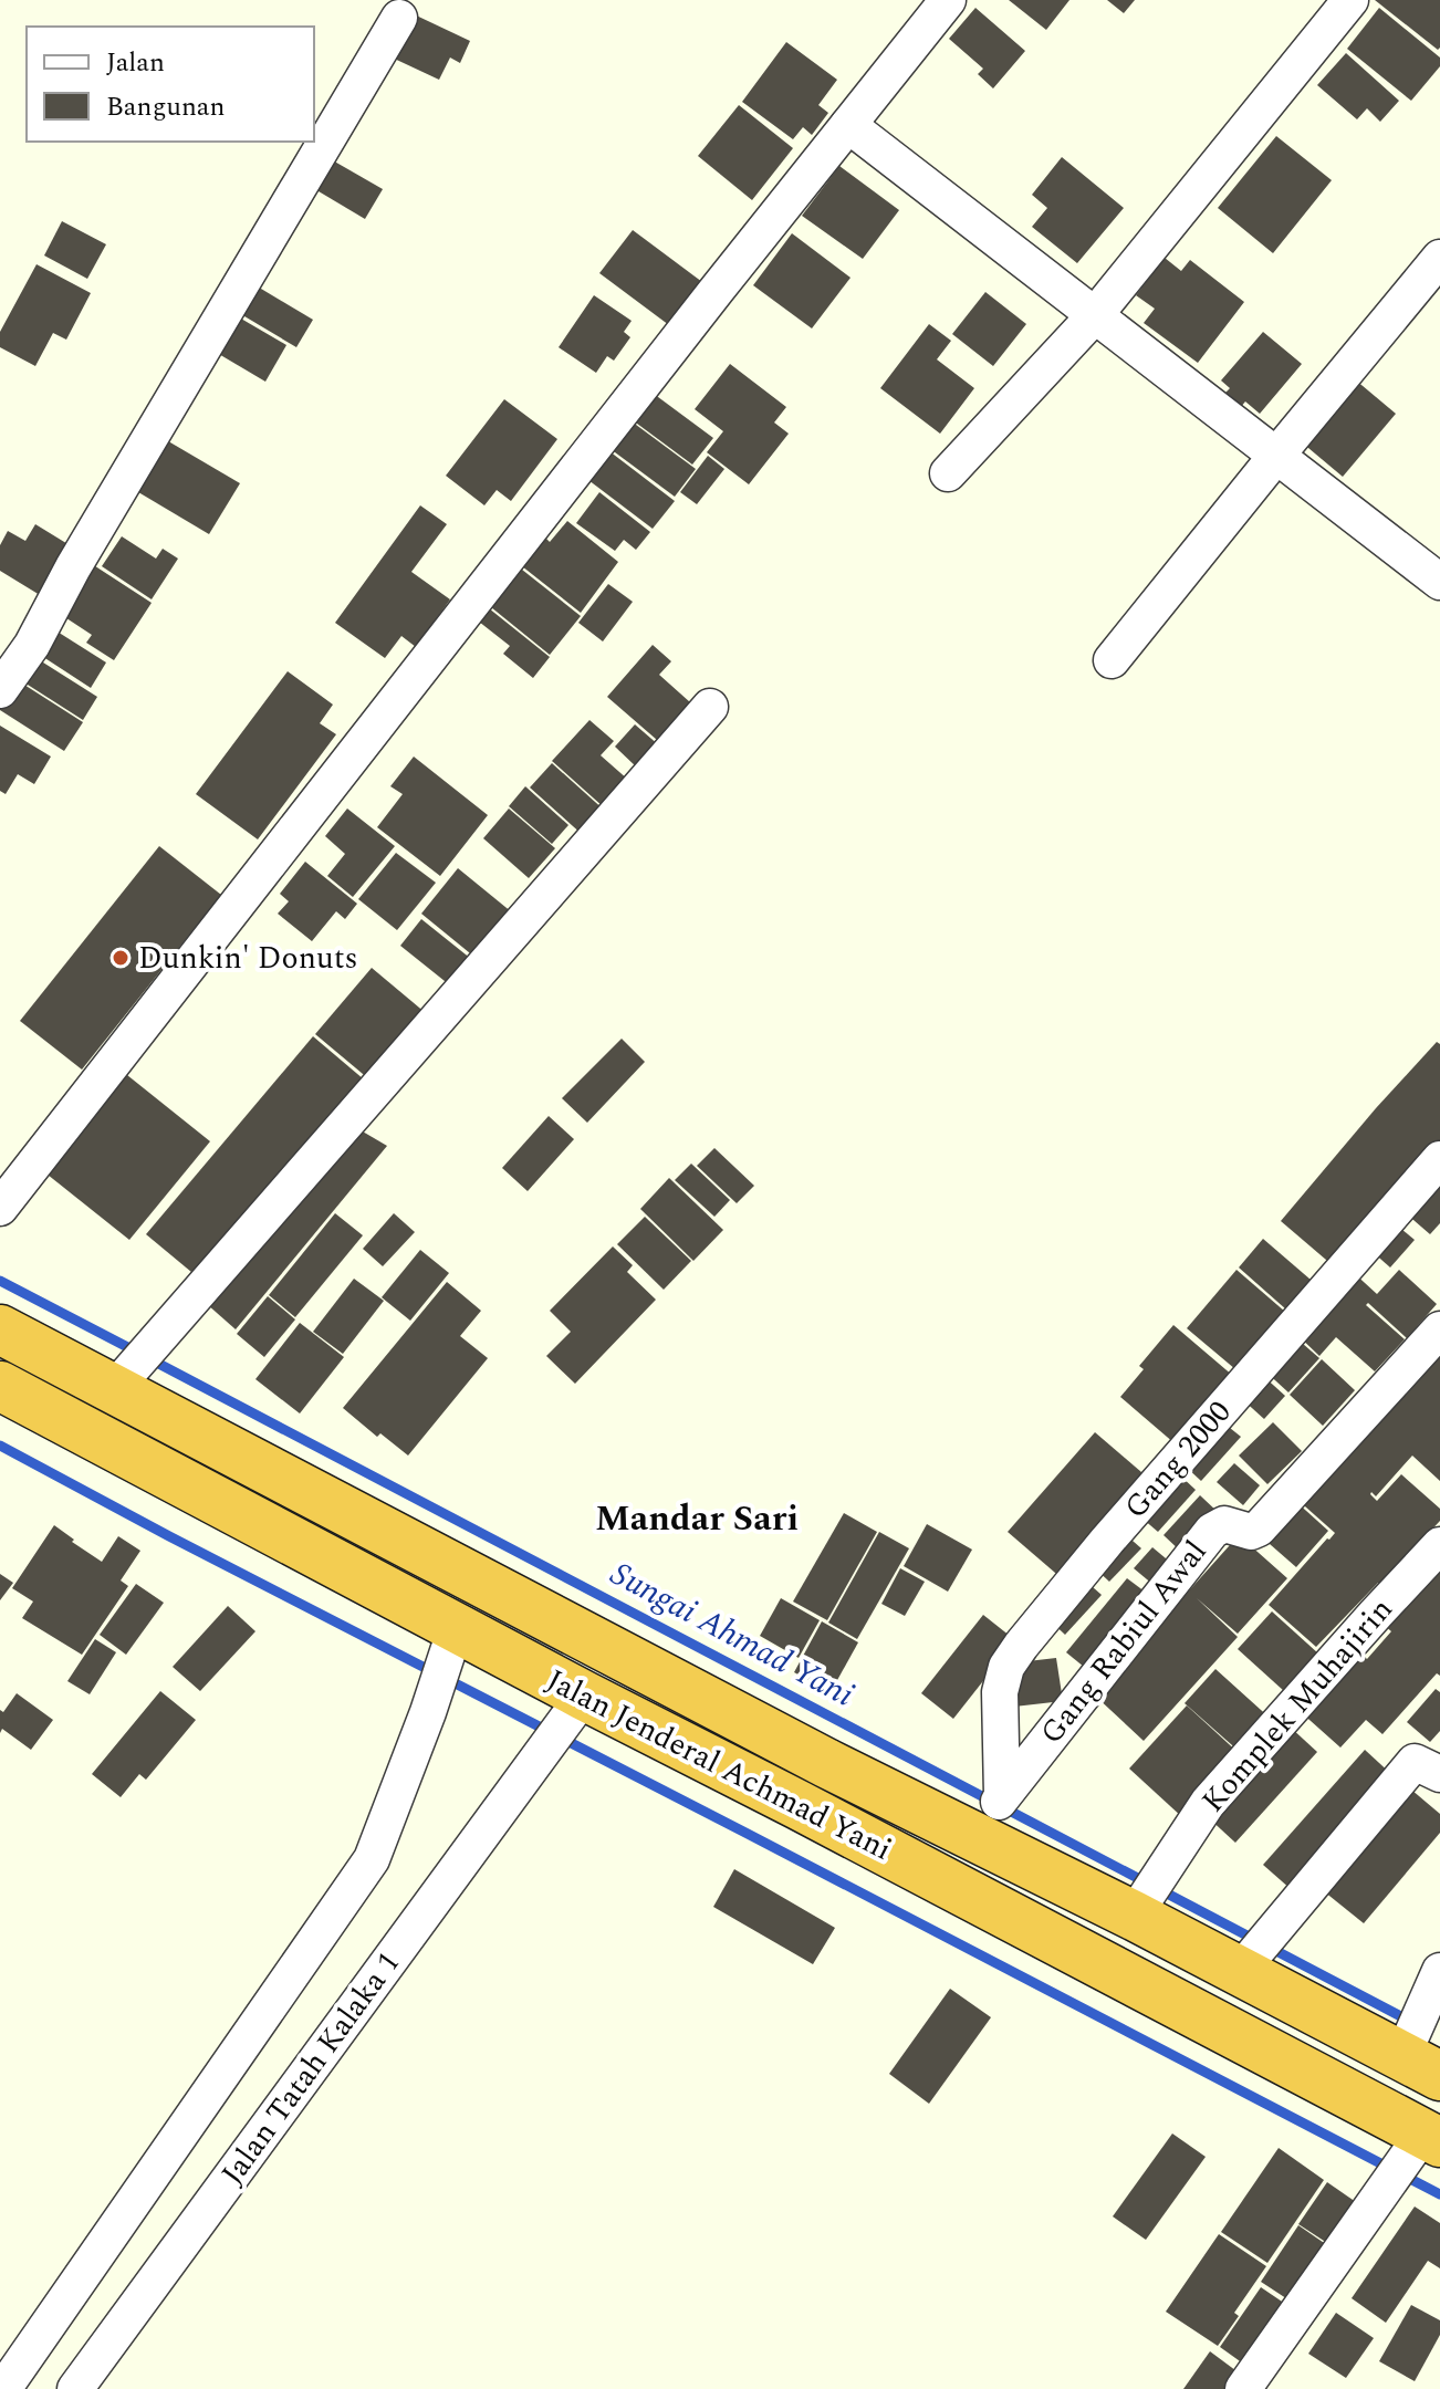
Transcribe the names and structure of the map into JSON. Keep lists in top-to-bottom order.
{
  "streets": {
    "highway": ["Jalan Jenderal Achmad Yani"],
    "street": [
      "Gang 2000",
      "Gang Rabiul Awal",
      "Komplek Muhajirin",
      "Jalan Tatah Kalaka 1"
    ]
  },
  "crossings": [
    ["Gang 2000", "Gang Rabiul Awal"],
    ["Gang 2000", "Jalan Jenderal Achmad Yani"],
    ["Gang Rabiul Awal", "Jalan Jenderal Achmad Yani"],
    ["Komplek Muhajirin", "Jalan Jenderal Achmad Yani"],
    ["Jalan Jenderal Achmad Yani", "Jalan Tatah Kalaka 1"]
  ],
  "districts": ["Mandar Sari"],
  "water": ["Sungai Ahmad Yani"],
  "places": ["Dunkin' Donuts"],
  "legend": ["Jalan", "Bangunan"]
}
